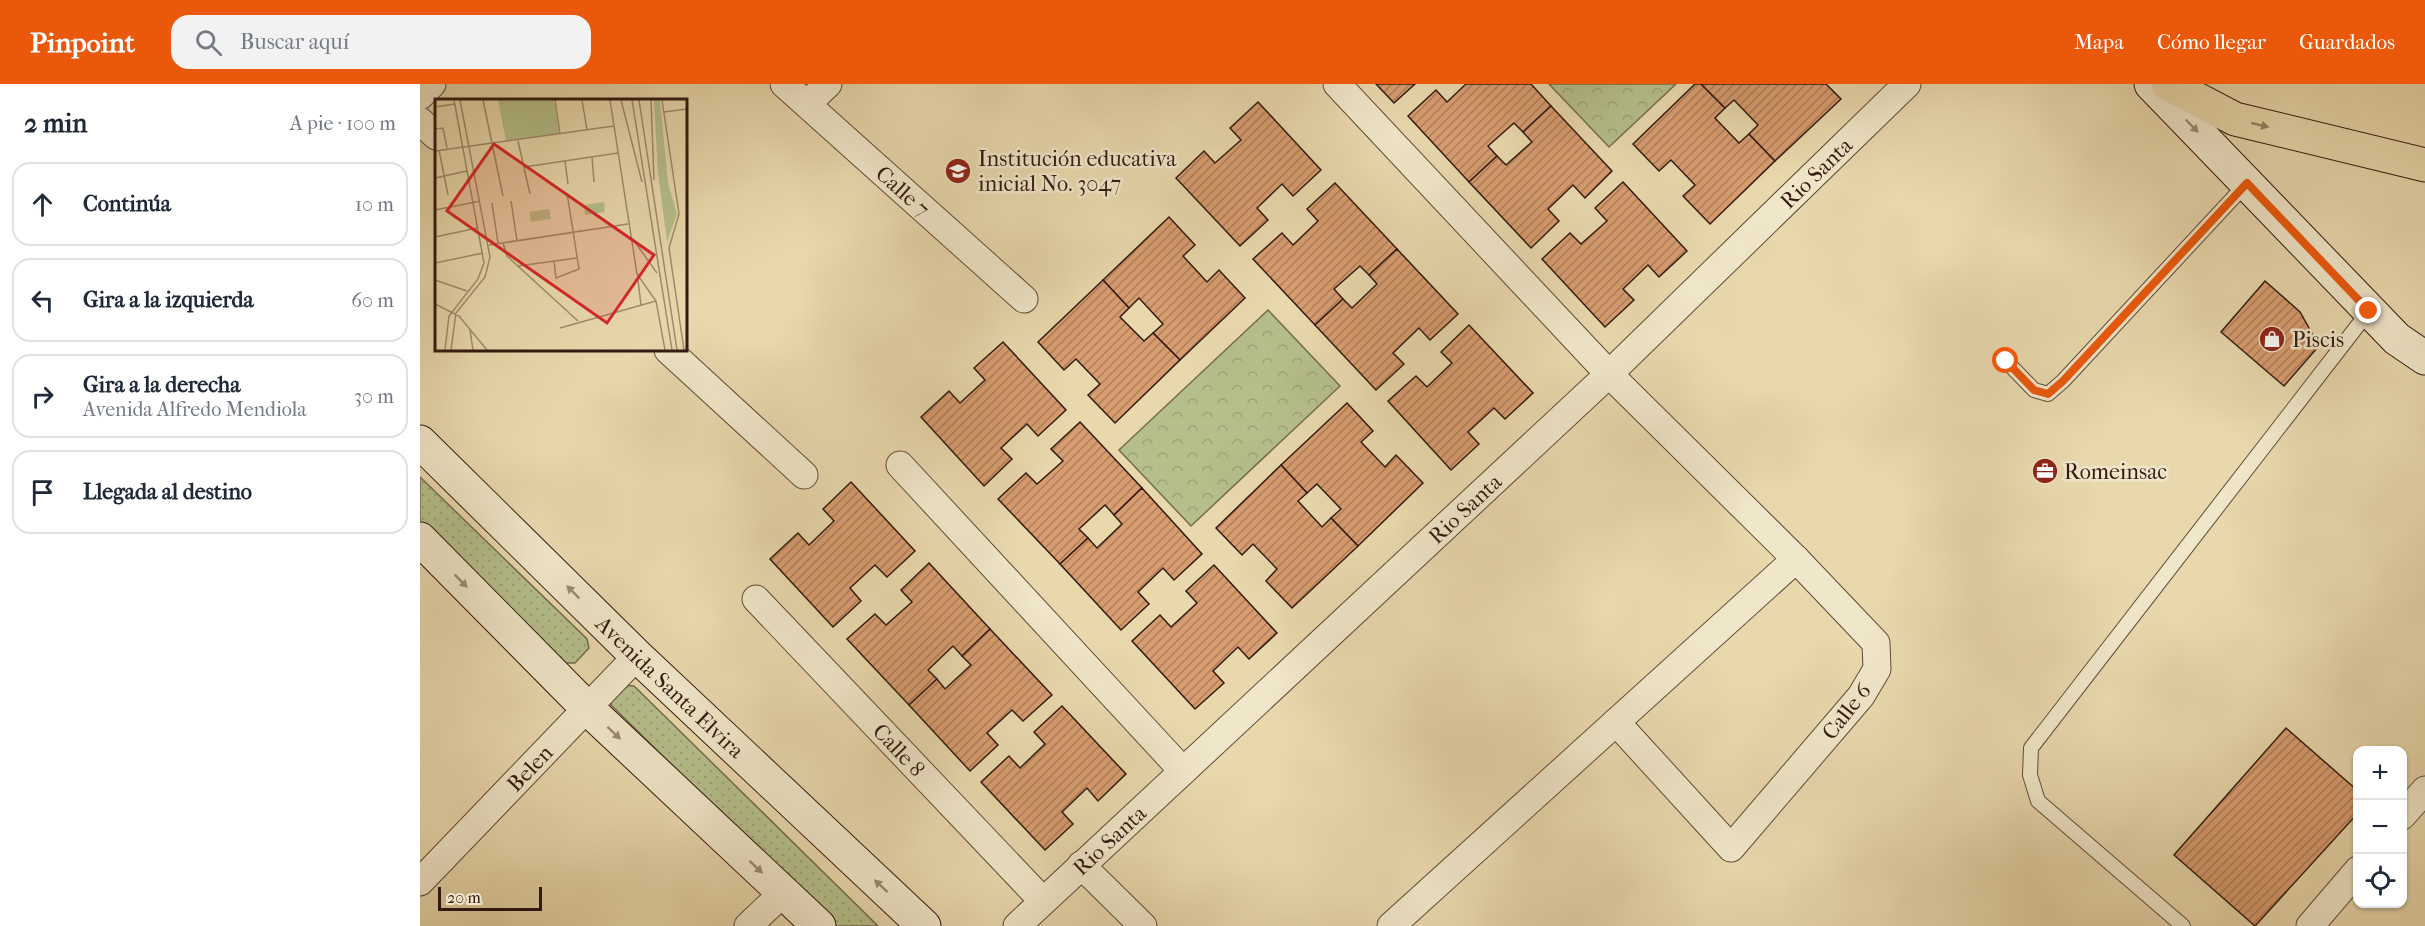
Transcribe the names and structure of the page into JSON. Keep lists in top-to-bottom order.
{
  "streets": {
    "street": [
      "Rio Santa",
      "Calle 7",
      "Avenida Santa Elvira",
      "Calle 6",
      "Calle 8",
      "Belen"
    ]
  },
  "crossings": [
    ["Rio Santa", "Calle 6"],
    ["Rio Santa", "Calle 8"],
    ["Avenida Santa Elvira", "Belen"]
  ],
  "places": {
    "school or university": ["Institución educativa inicial No. 3047"],
    "shop": ["Piscis"],
    "office": ["Romeinsac"]
  },
  "scale_bar": "20 m",
  "page": {
    "header": "Pinpoint",
    "search": "Buscar aquí",
    "nav": ["Mapa", "Cómo llegar", "Guardados"],
    "heading": ["2 min", "A pie · 100 m"],
    "list": [
      ["Continúa", "10 m"],
      ["Gira a la izquierda", "60 m"],
      ["Gira a la derecha", "Avenida Alfredo Mendiola", "30 m"],
      "Llegada al destino"
    ],
    "map_buttons": ["+", "−"],
    "scale": "20 m"
  }
}
